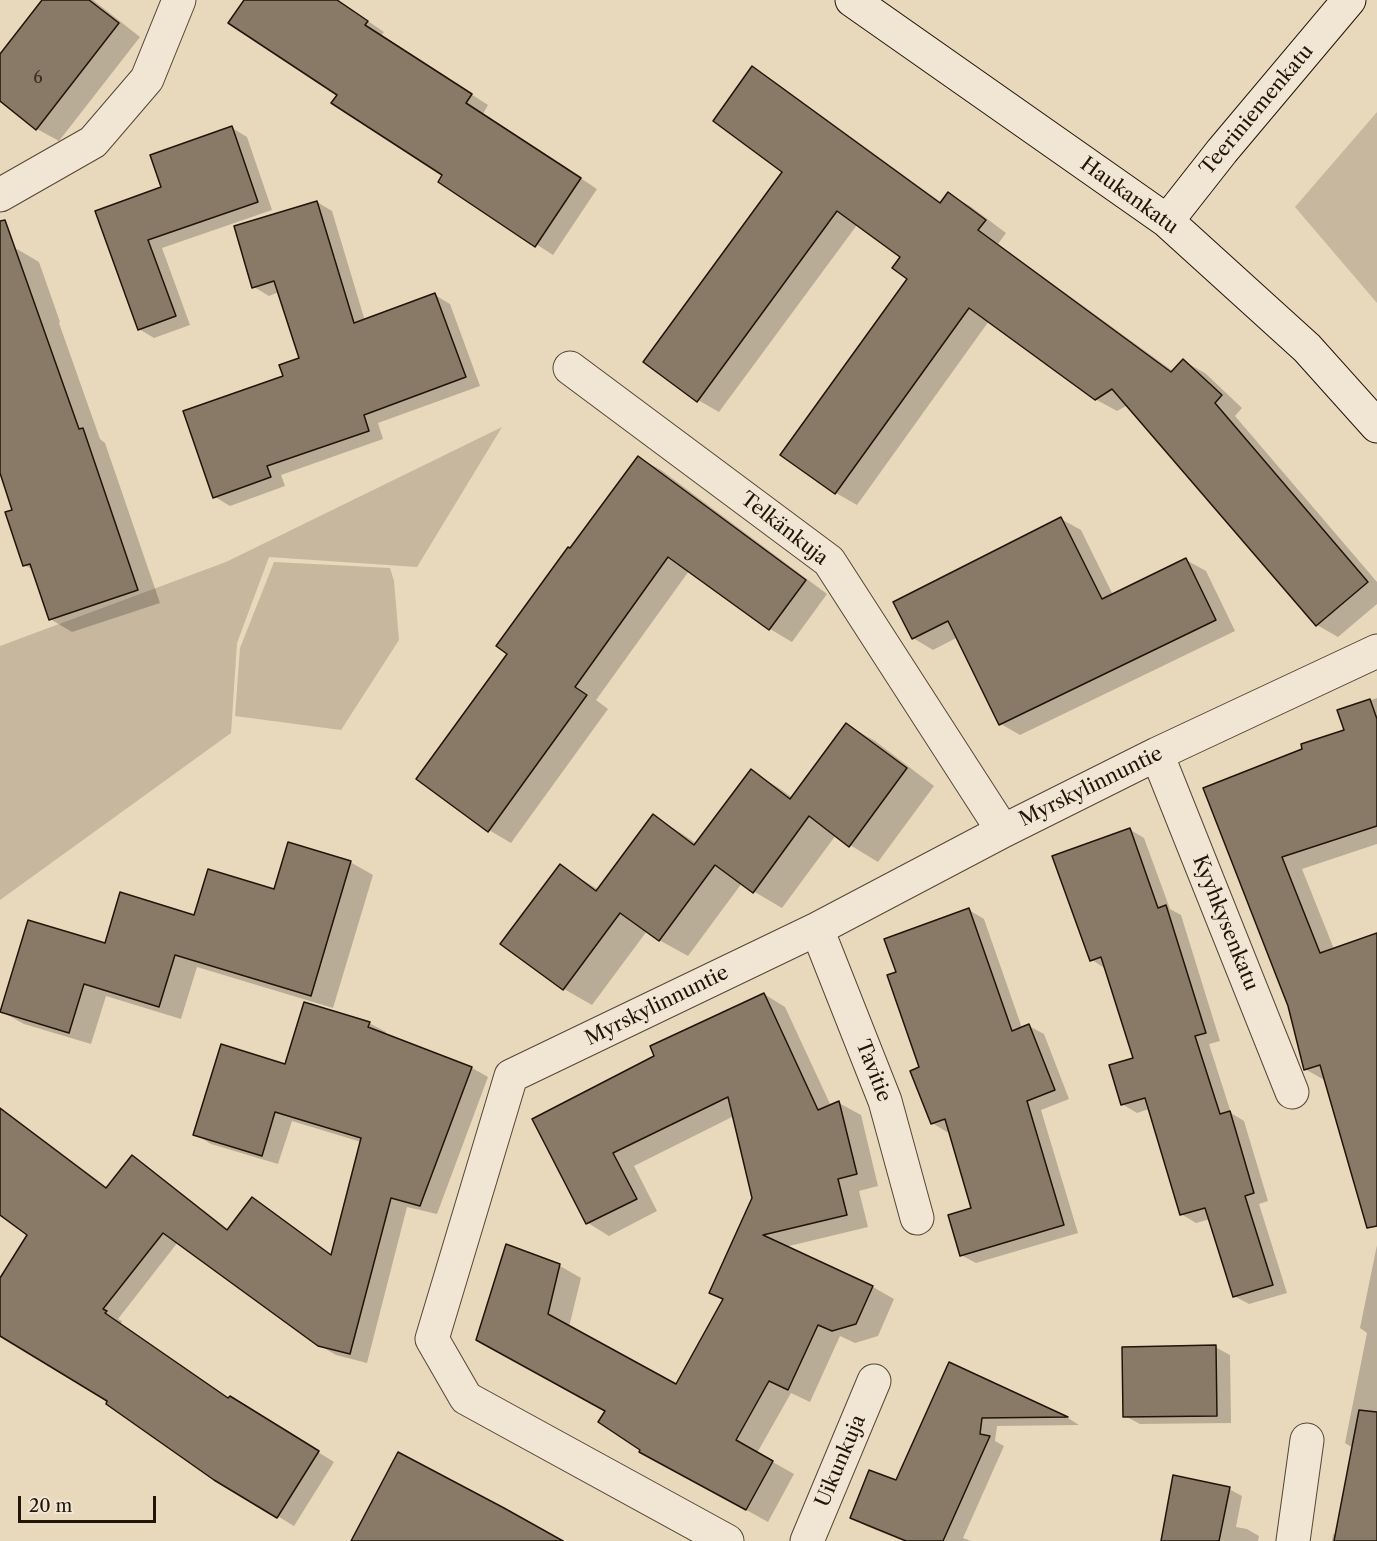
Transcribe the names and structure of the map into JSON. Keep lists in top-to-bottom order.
{
  "streets": {
    "street": [
      "Teeriniemenkatu",
      "Haukankatu",
      "Telkänkuja",
      "Myrskylinnuntie",
      "Kyyhkysenkatu",
      "Tavitie",
      "Uikunkuja"
    ]
  },
  "crossings": [
    ["Teeriniemenkatu", "Haukankatu"],
    ["Telkänkuja", "Myrskylinnuntie"],
    ["Myrskylinnuntie", "Kyyhkysenkatu"],
    ["Myrskylinnuntie", "Tavitie"]
  ],
  "house_numbers": ["6"],
  "scale_bar": "20 m"
}
